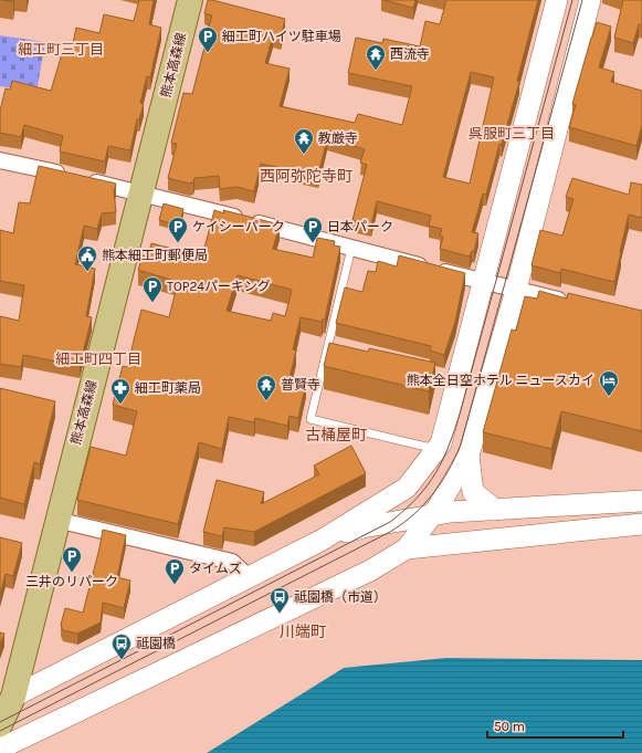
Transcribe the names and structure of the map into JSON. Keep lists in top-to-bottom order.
{
  "streets": {
    "main road": ["熊本高森線"]
  },
  "districts": [
    "細工町三丁目",
    "呉服町三丁目",
    "西阿弥陀寺町",
    "細工町四丁目",
    "古桶屋町",
    "川端町"
  ],
  "places": {
    "parking": [
      "細工町ハイツ駐車場",
      "ケイシーパーク",
      "日本パーク",
      "TOP24パーキング",
      "三井のリパーク",
      "タイムズ"
    ],
    "temple": ["西流寺", "教厳寺", "普賢寺"],
    "public building": ["熊本細工町郵便局"],
    "hotel": ["熊本全日空ホテル ニュースカイ"],
    "pharmacy": ["細工町薬局"],
    "bus stop": ["祗園橋（市道）", "祗園橋"]
  },
  "scale_bar": "50 m"
}
